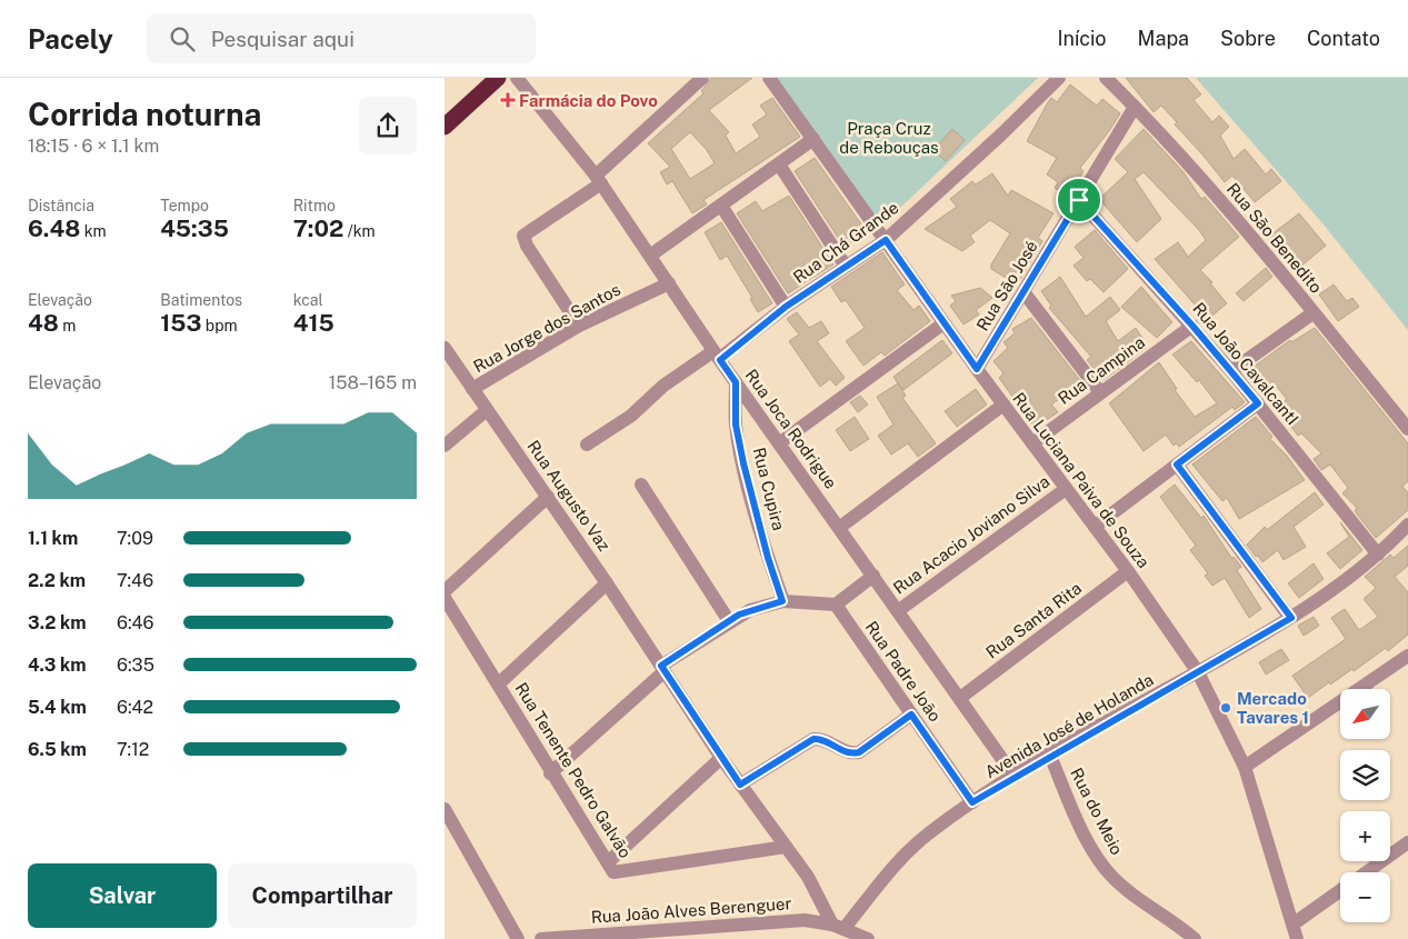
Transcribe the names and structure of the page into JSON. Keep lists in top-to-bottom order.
{
  "streets": {
    "street": [
      "Rua São Benedito",
      "Rua Chá Grande",
      "Rua São José",
      "Rua Jorge dos Santos",
      "Rua João CavalcantI",
      "Rua Campina",
      "Rua Joca Rodrigue",
      "Rua Luciana Paiva de Souza",
      "Rua Cupira",
      "Rua Augusto Vaz",
      "Rua Acacio Joviano Silva",
      "Rua Santa Rita",
      "Rua Padre João",
      "Avenida José de Holanda",
      "Rua Tenente Pedro Galvão",
      "Rua do Meio",
      "Rua João Alves Berenguer"
    ]
  },
  "crossings": [
    ["Rua São Benedito", "Rua São José"],
    ["Rua Chá Grande", "Rua Joca Rodrigue"],
    ["Rua Chá Grande", "Rua Luciana Paiva de Souza"],
    ["Rua São José", "Rua João CavalcantI"],
    ["Rua São José", "Rua Luciana Paiva de Souza"],
    ["Rua Jorge dos Santos", "Rua Joca Rodrigue"],
    ["Rua Jorge dos Santos", "Rua Augusto Vaz"],
    ["Rua João CavalcantI", "Rua Campina"],
    ["Rua João CavalcantI", "Avenida José de Holanda"],
    ["Rua Campina", "Rua Luciana Paiva de Souza"],
    ["Rua Joca Rodrigue", "Rua Cupira"],
    ["Rua Joca Rodrigue", "Rua Acacio Joviano Silva"],
    ["Rua Joca Rodrigue", "Rua Santa Rita"],
    ["Rua Joca Rodrigue", "Avenida José de Holanda"],
    ["Rua Luciana Paiva de Souza", "Rua Acacio Joviano Silva"],
    ["Rua Luciana Paiva de Souza", "Rua Santa Rita"],
    ["Rua Luciana Paiva de Souza", "Avenida José de Holanda"],
    ["Rua Augusto Vaz", "Avenida José de Holanda"],
    ["Rua Augusto Vaz", "Rua Tenente Pedro Galvão"],
    ["Rua Augusto Vaz", "Rua João Alves Berenguer"],
    ["Rua Padre João", "Avenida José de Holanda"],
    ["Avenida José de Holanda", "Rua do Meio"],
    ["Avenida José de Holanda", "Rua João Alves Berenguer"]
  ],
  "parks": ["Praça Cruz de Rebouças"],
  "places": {
    "health": ["Farmácia do Povo"],
    "other": ["Mercado Tavares 1"]
  },
  "north": "bottom left",
  "page": {
    "header": "Pacely",
    "search": "Pesquisar aqui",
    "nav": [
      "Início",
      "Mapa",
      "Sobre",
      "Contato"
    ],
    "heading": ["Corrida noturna", "18:15 · 6 × 1.1 km"],
    "stats": [
      ["Distância", "6.48 km"],
      ["Tempo", "45:35"],
      ["Ritmo", "7:02 /km"],
      ["Elevação", "48 m"],
      ["Batimentos", "153 bpm"],
      ["kcal", "415"]
    ],
    "chart": ["Elevação", "158–165 m"],
    "list": [
      {
        "name": "1.1 km",
        "note": "7:09"
      },
      {
        "name": "2.2 km",
        "note": "7:46"
      },
      {
        "name": "3.2 km",
        "note": "6:46"
      },
      {
        "name": "4.3 km",
        "note": "6:35"
      },
      {
        "name": "5.4 km",
        "note": "6:42"
      },
      {
        "name": "6.5 km",
        "note": "7:12"
      }
    ],
    "map_buttons": ["+", "−"],
    "buttons": ["Salvar", "Compartilhar"]
  }
}
